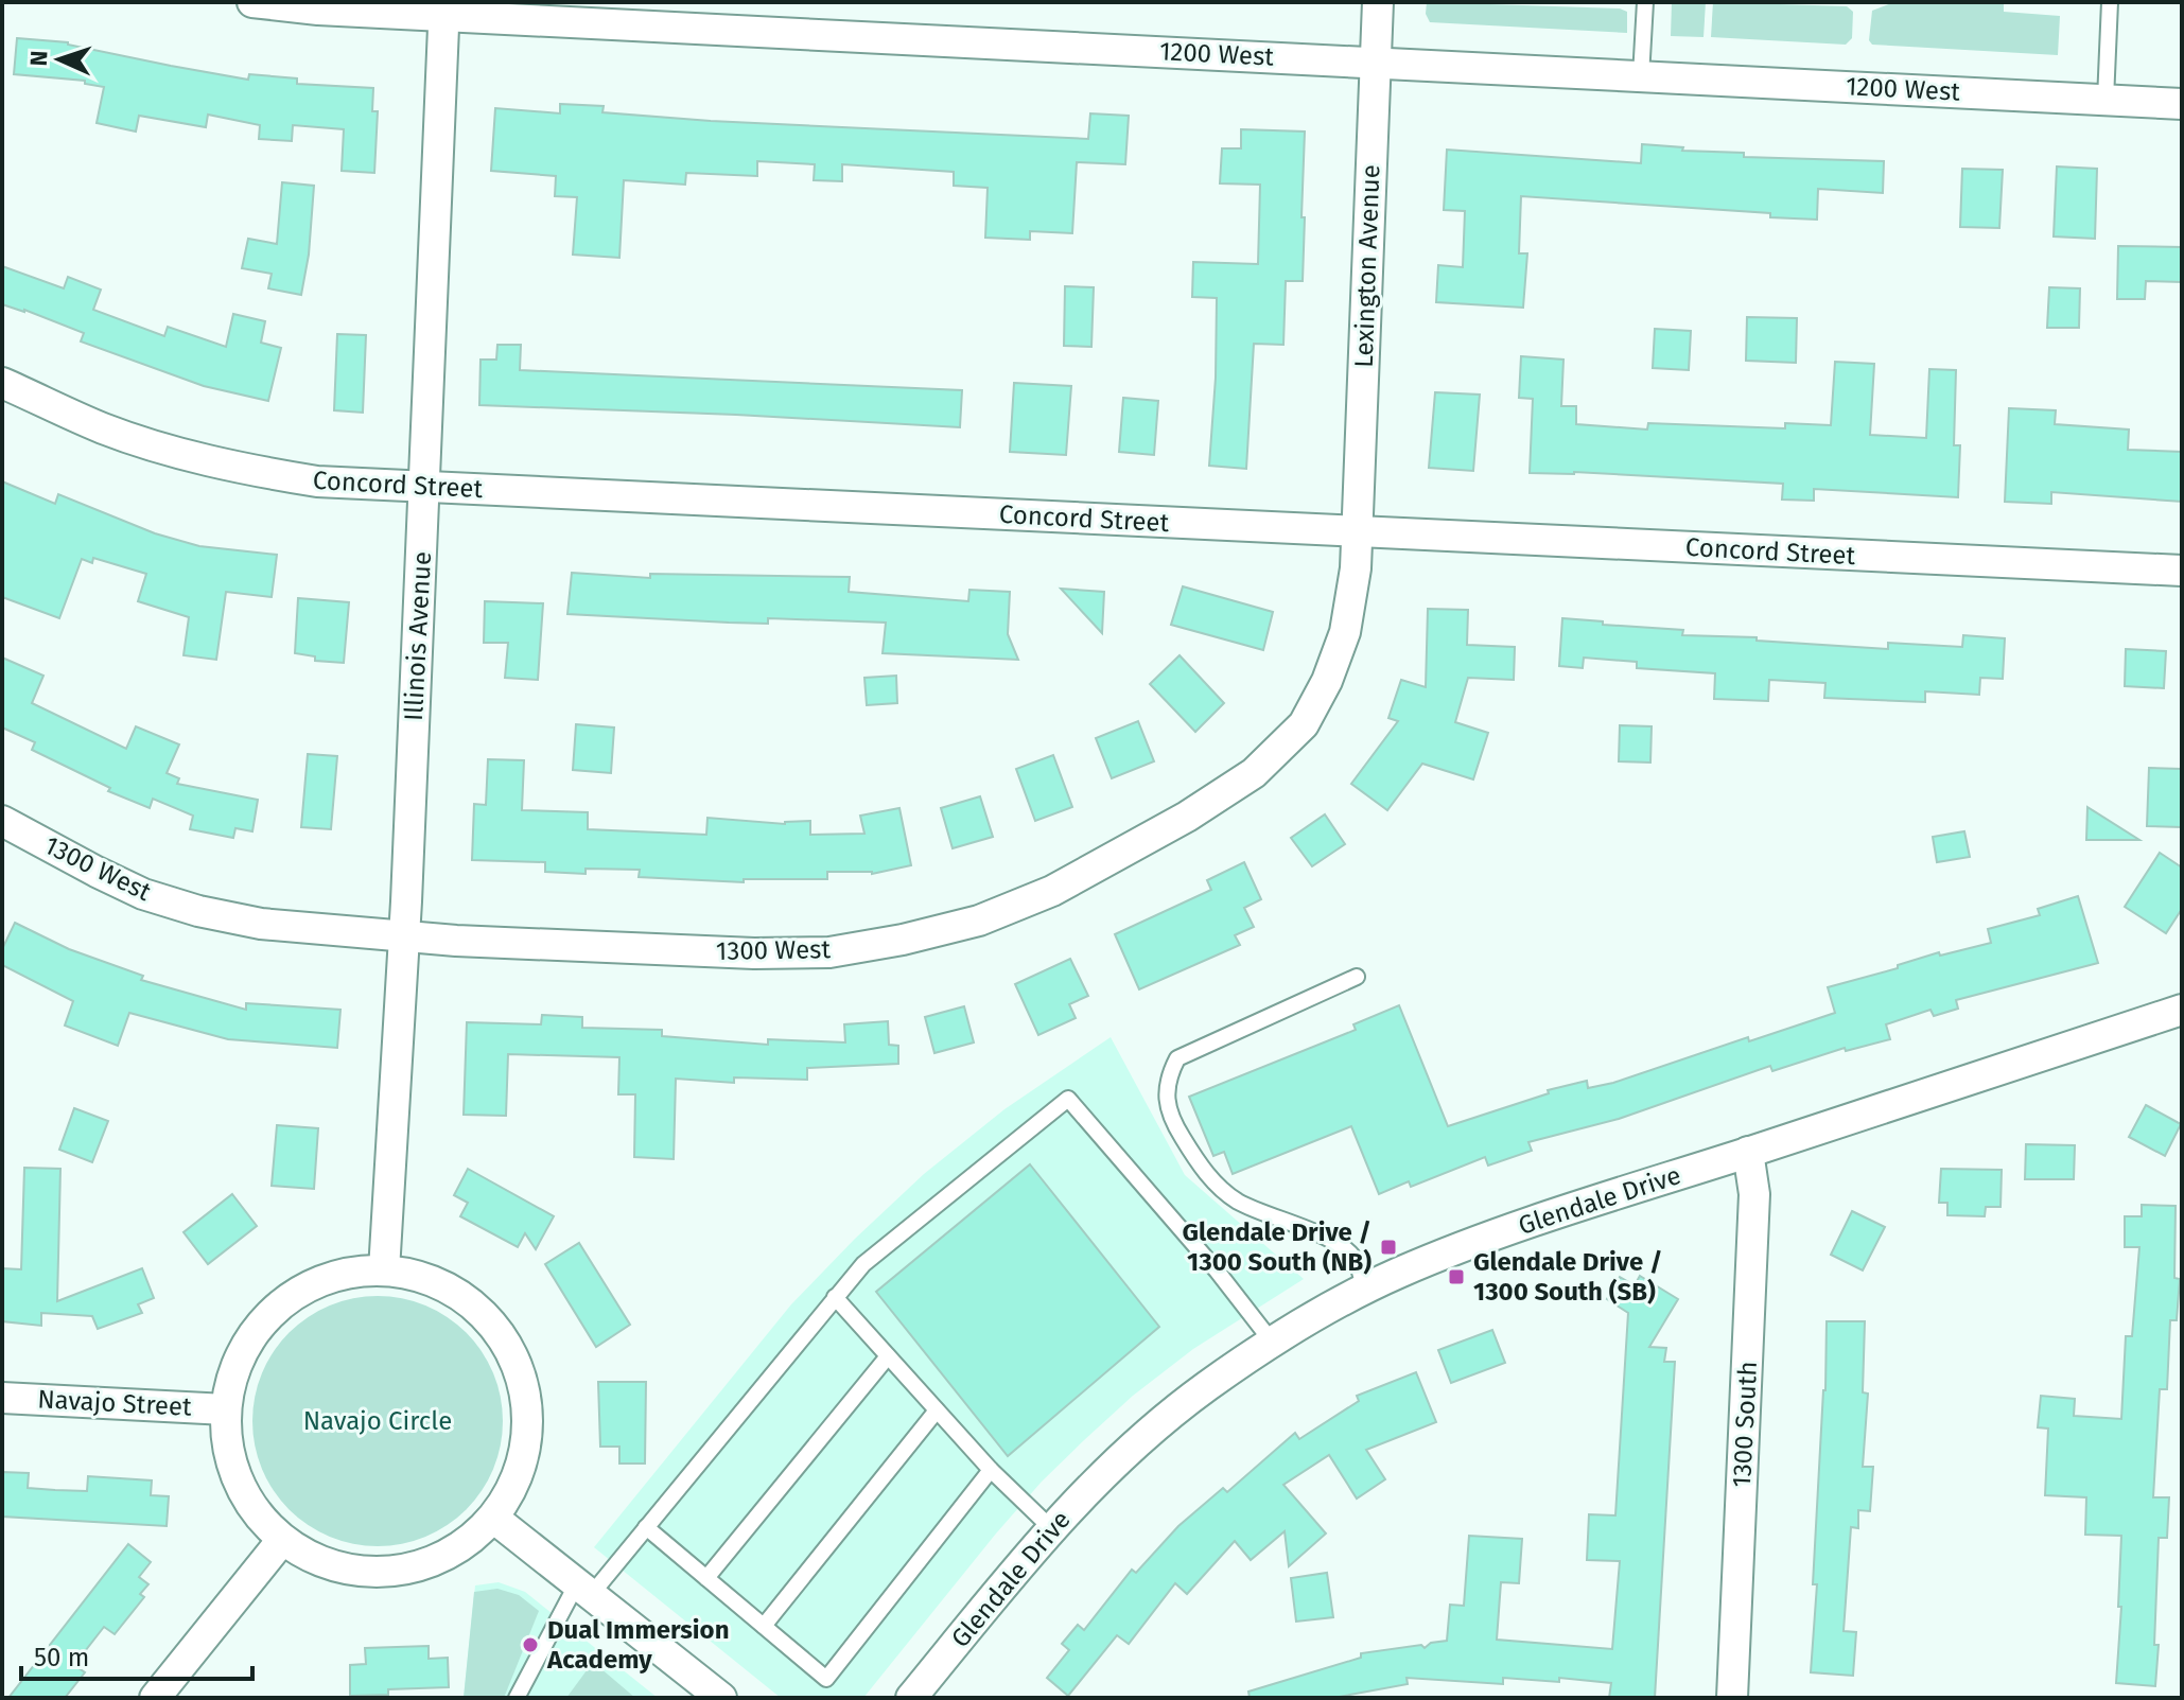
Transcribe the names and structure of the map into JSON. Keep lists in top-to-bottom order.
{
  "streets": {
    "street": [
      "1200 West",
      "Lexington Avenue",
      "Concord Street",
      "Illinois Avenue",
      "1300 West",
      "Glendale Drive",
      "Navajo Street",
      "1300 South"
    ]
  },
  "crossings": [
    ["1200 West", "Lexington Avenue"],
    ["1200 West", "Illinois Avenue"],
    ["Lexington Avenue", "Concord Street"],
    ["Lexington Avenue", "1300 West"],
    ["Concord Street", "Illinois Avenue"],
    ["Concord Street", "1300 West"],
    ["Illinois Avenue", "1300 West"],
    ["Illinois Avenue", "Navajo Street"],
    ["Glendale Drive", "1300 South"]
  ],
  "parks": ["Navajo Circle"],
  "places": {
    "transit": ["Glendale Drive / 1300 South (NB)", "Glendale Drive / 1300 South (SB)"],
    "other": ["Dual Immersion Academy"]
  },
  "scale_bar": "50 m",
  "north": "left"
}
